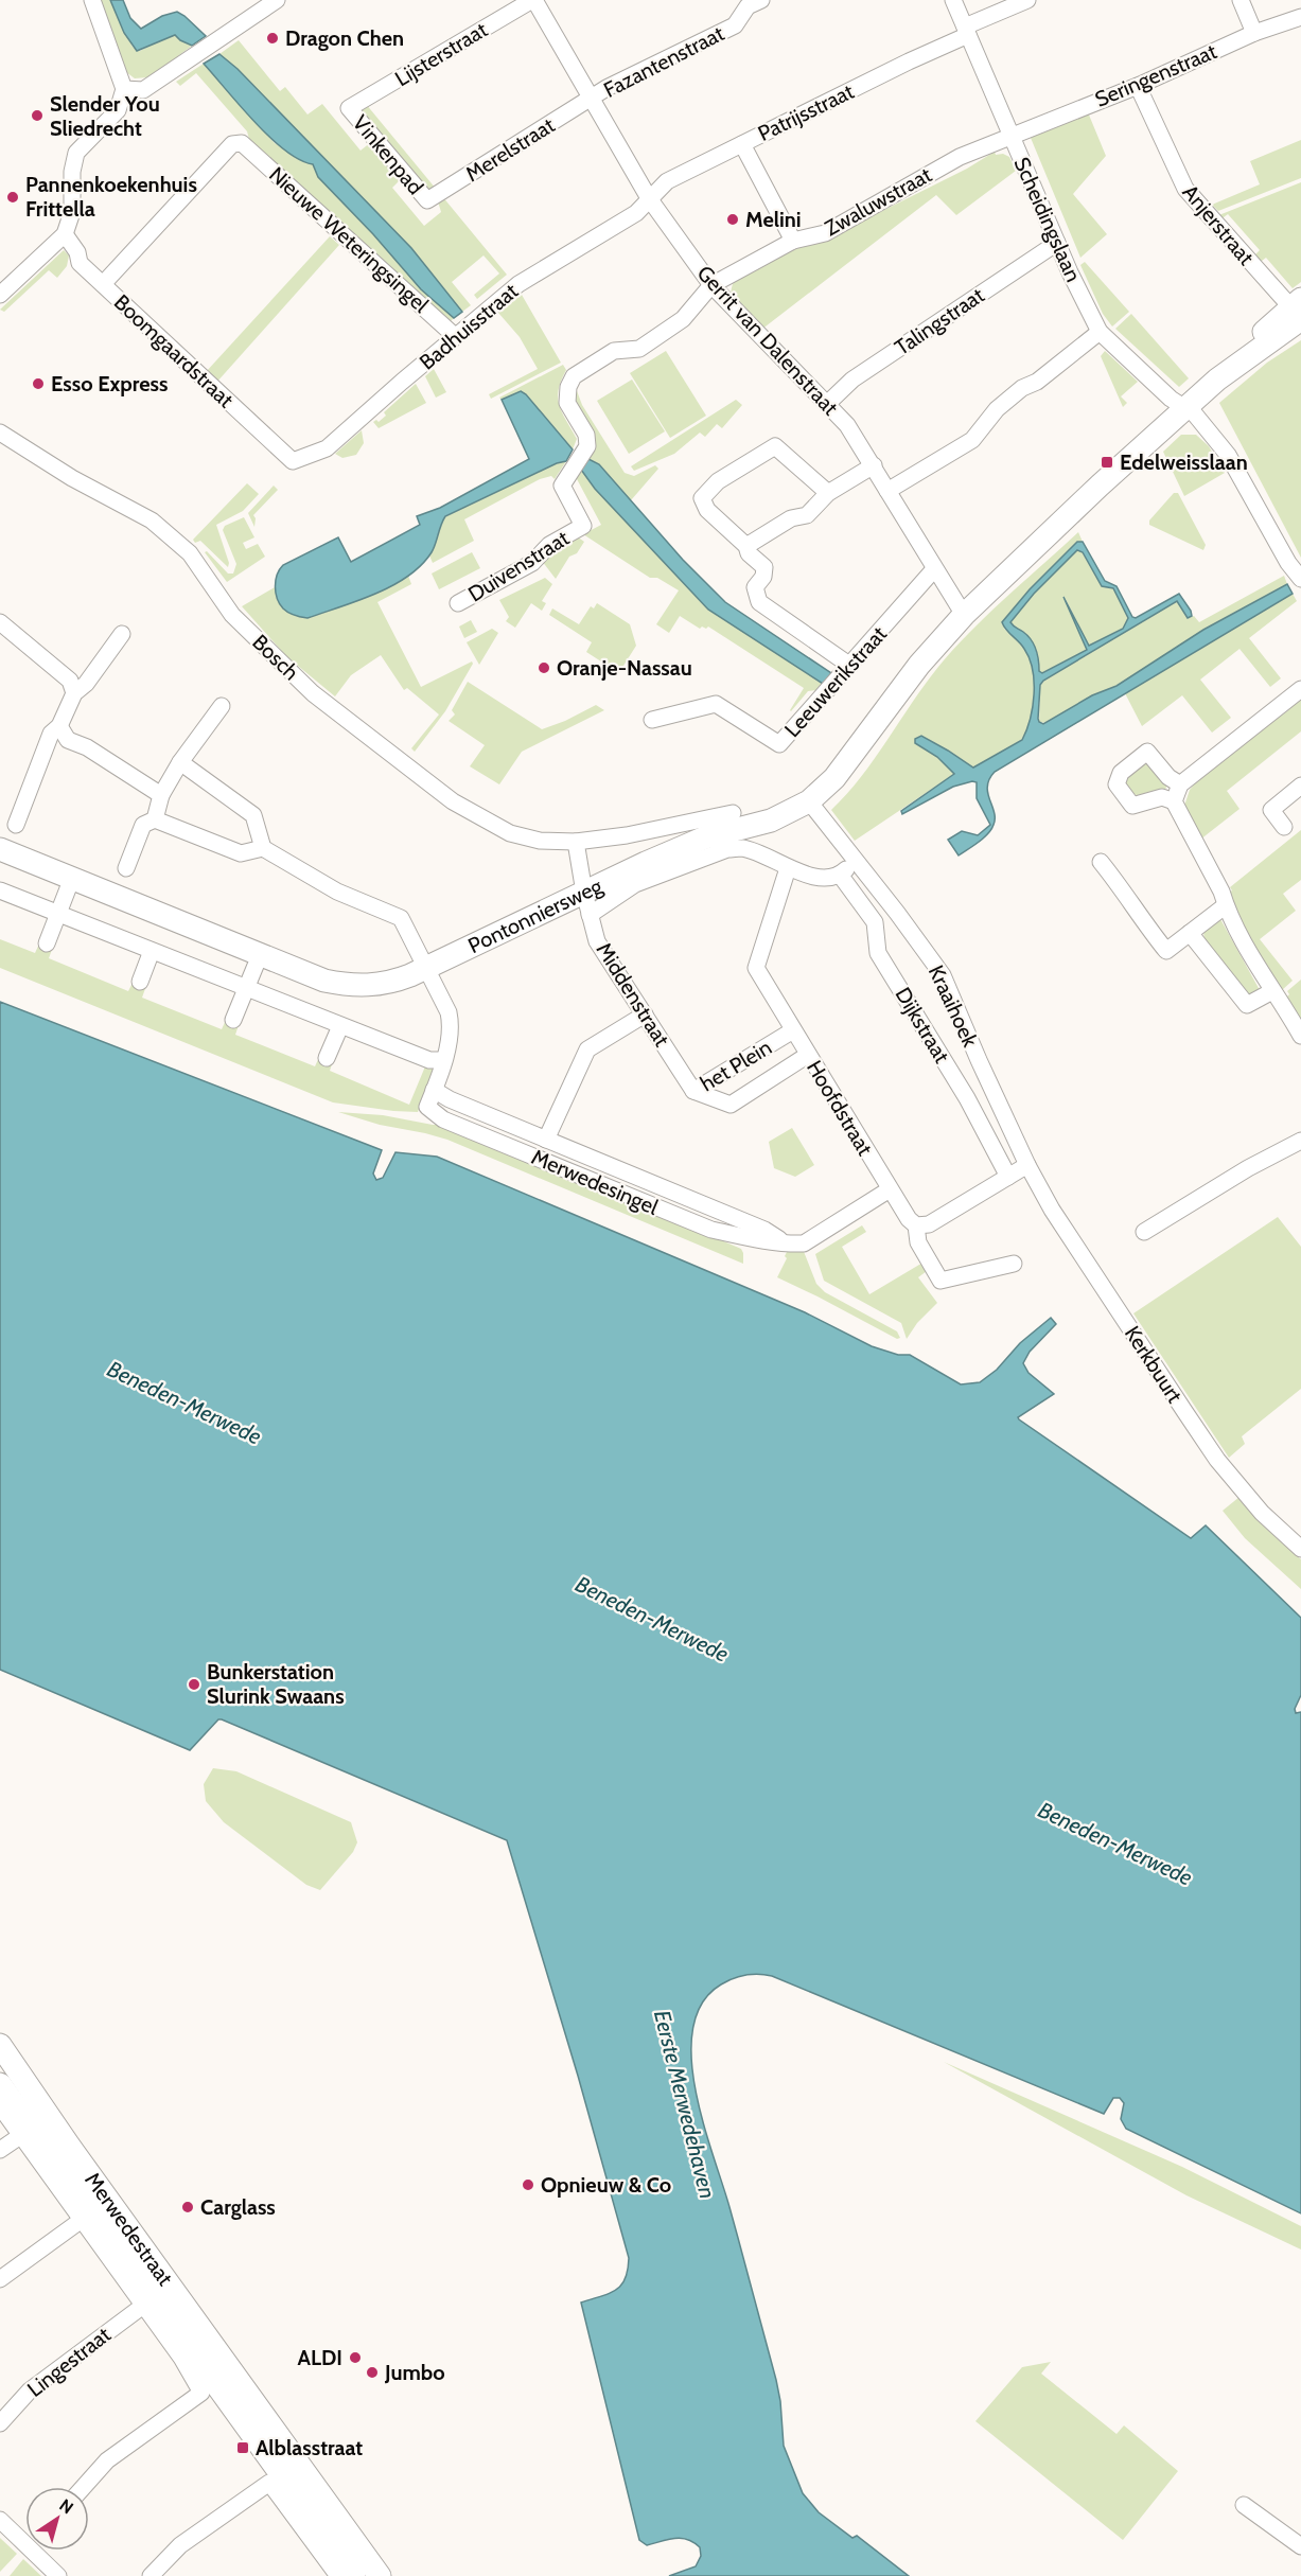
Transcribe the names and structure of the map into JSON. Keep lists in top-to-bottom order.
{
  "streets": {
    "street": [
      "Lijsterstraat",
      "Fazantenstraat",
      "Seringenstraat",
      "Patrijsstraat",
      "Merelstraat",
      "Vinkenpad",
      "Zwaluwstraat",
      "Scheidingslaan",
      "Anjerstraat",
      "Nieuwe Weteringsingel",
      "Talingstraat",
      "Badhuisstraat",
      "Gerrit van Dalenstraat",
      "Boomgaardstraat",
      "Duivenstraat",
      "Bosch",
      "Leeuwerikstraat",
      "Pontonniersweg",
      "Middenstraat",
      "Kraaihoek",
      "Dijkstraat",
      "het Plein",
      "Hoofdstraat",
      "Merwedesingel",
      "Kerkbuurt",
      "Merwedestraat",
      "Lingestraat"
    ]
  },
  "crossings": [
    ["Lijsterstraat", "Vinkenpad"],
    ["Lijsterstraat", "Gerrit van Dalenstraat"],
    ["Fazantenstraat", "Merelstraat"],
    ["Fazantenstraat", "Gerrit van Dalenstraat"],
    ["Seringenstraat", "Zwaluwstraat"],
    ["Seringenstraat", "Scheidingslaan"],
    ["Seringenstraat", "Anjerstraat"],
    ["Patrijsstraat", "Scheidingslaan"],
    ["Patrijsstraat", "Badhuisstraat"],
    ["Patrijsstraat", "Gerrit van Dalenstraat"],
    ["Merelstraat", "Vinkenpad"],
    ["Merelstraat", "Gerrit van Dalenstraat"],
    ["Zwaluwstraat", "Scheidingslaan"],
    ["Zwaluwstraat", "Gerrit van Dalenstraat"],
    ["Zwaluwstraat", "Duivenstraat"],
    ["Scheidingslaan", "Talingstraat"],
    ["Nieuwe Weteringsingel", "Badhuisstraat"],
    ["Nieuwe Weteringsingel", "Boomgaardstraat"],
    ["Talingstraat", "Gerrit van Dalenstraat"],
    ["Badhuisstraat", "Gerrit van Dalenstraat"],
    ["Badhuisstraat", "Boomgaardstraat"],
    ["Gerrit van Dalenstraat", "Duivenstraat"],
    ["Gerrit van Dalenstraat", "Leeuwerikstraat"],
    ["Bosch", "Middenstraat"],
    ["Pontonniersweg", "Middenstraat"],
    ["Pontonniersweg", "Kraaihoek"],
    ["Pontonniersweg", "Merwedesingel"],
    ["Middenstraat", "het Plein"],
    ["Kraaihoek", "Kerkbuurt"],
    ["het Plein", "Hoofdstraat"],
    ["Hoofdstraat", "Merwedesingel"],
    ["Merwedestraat", "Lingestraat"]
  ],
  "water": ["Beneden-Merwede", "Eerste Merwedehaven"],
  "places": {
    "other": [
      "Dragon Chen",
      "Slender You Sliedrecht",
      "Pannenkoekenhuis Frittella",
      "Melini",
      "Esso Express",
      "Oranje-Nassau",
      "Bunkerstation Slurink Swaans",
      "Opnieuw & Co",
      "Carglass",
      "ALDI",
      "Jumbo"
    ],
    "transit": ["Edelweisslaan", "Alblasstraat"]
  },
  "north": "top right"
}
